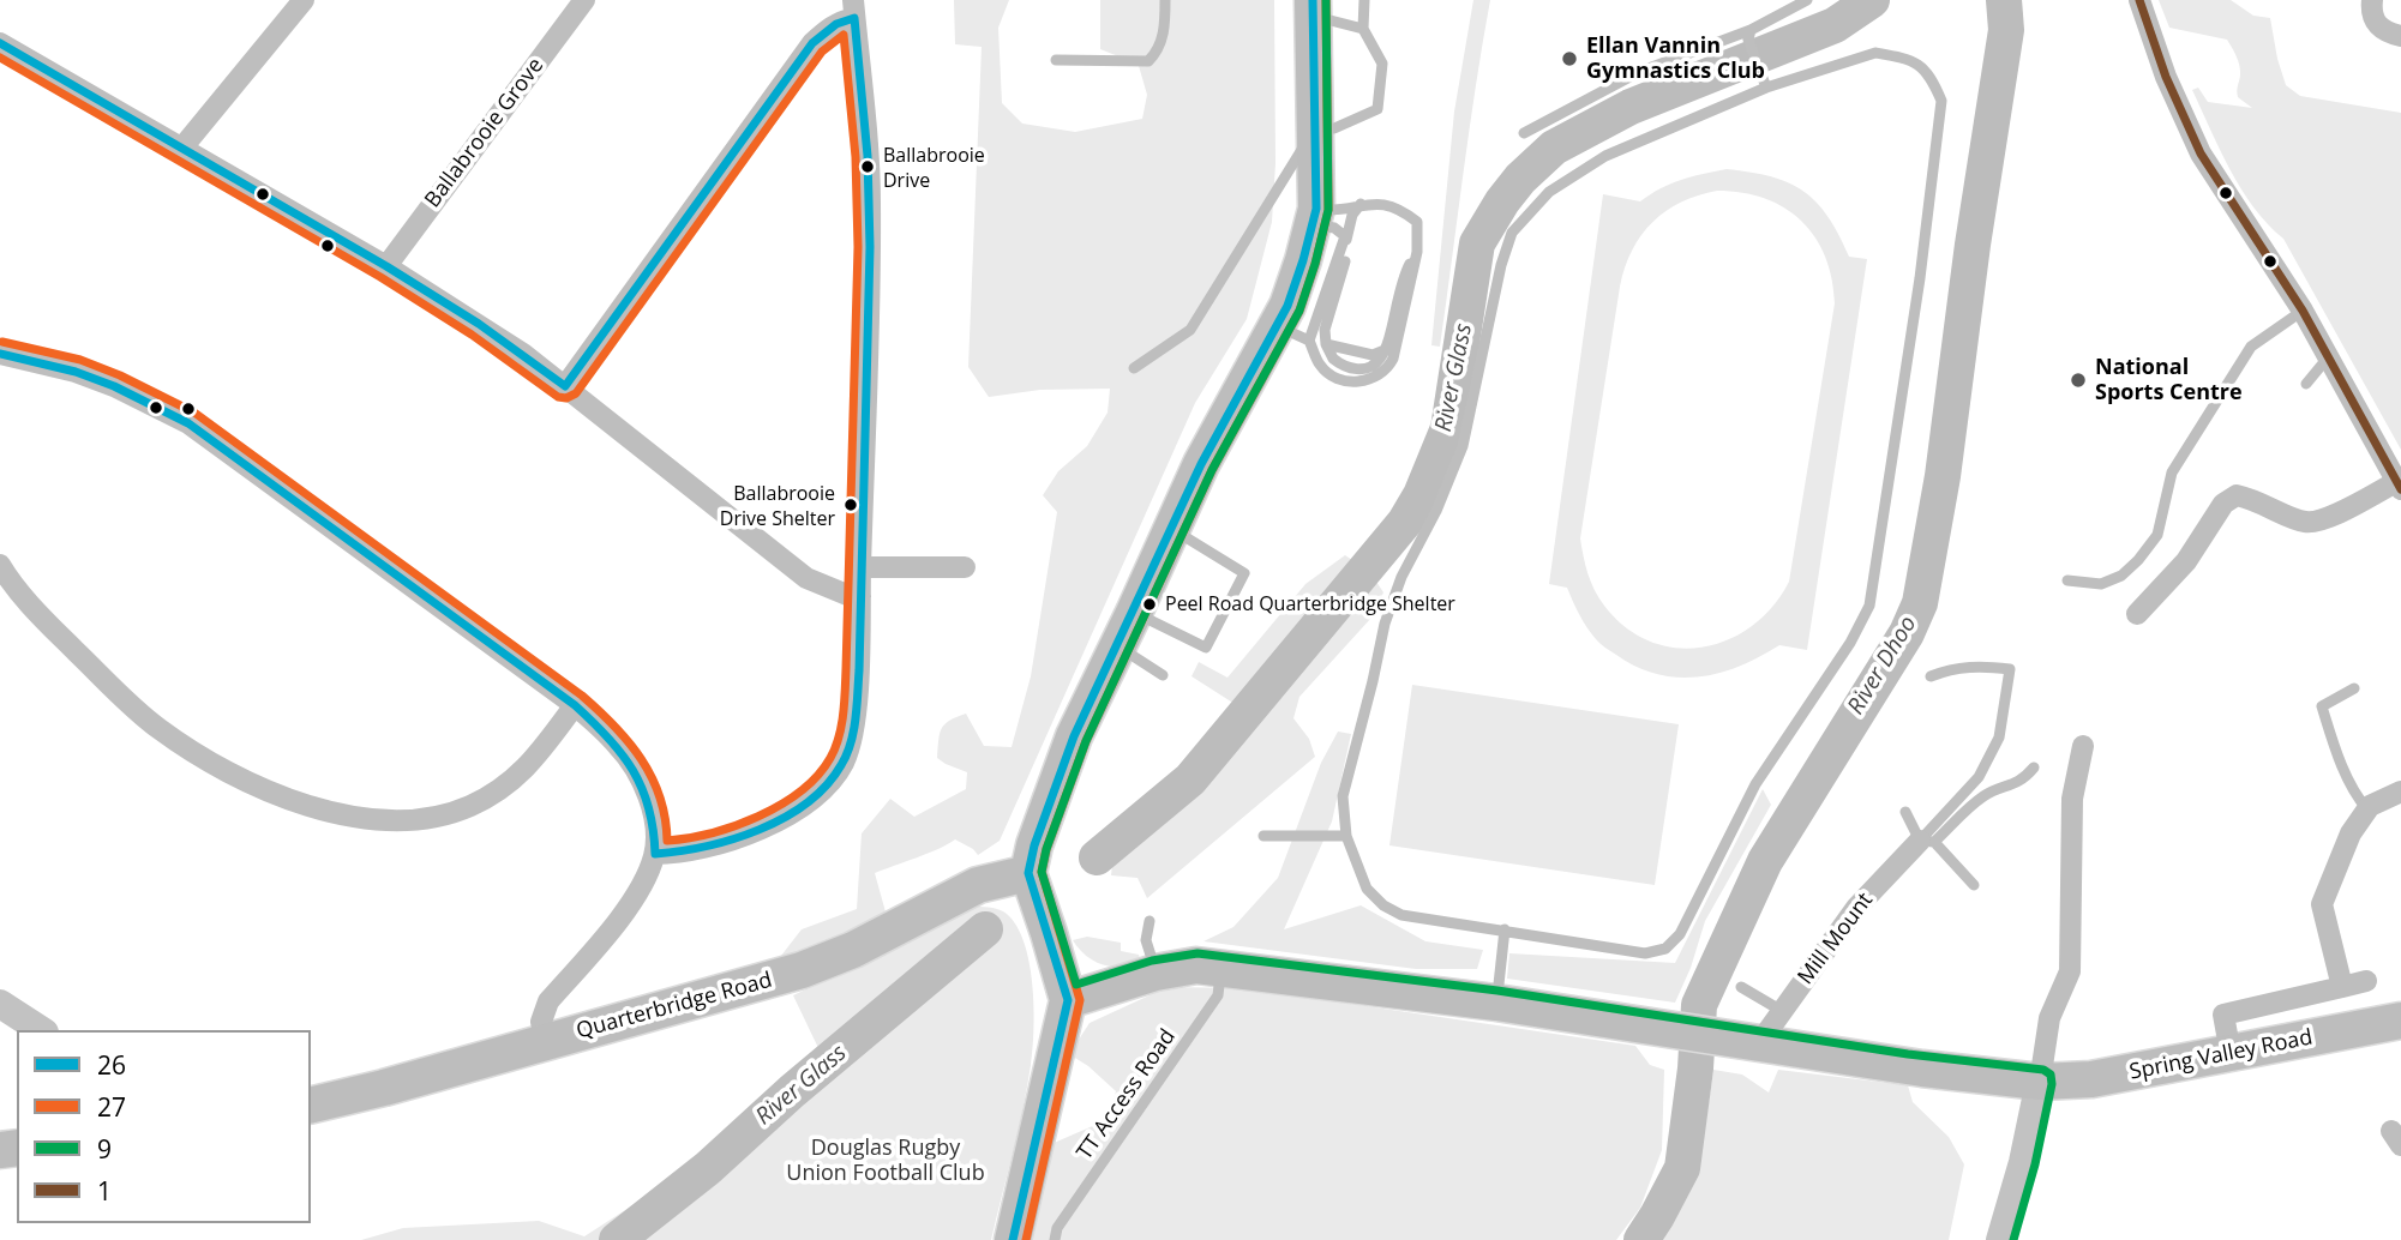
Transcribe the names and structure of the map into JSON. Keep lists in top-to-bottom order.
{
  "streets": {
    "highway": ["Quarterbridge Road", "Spring Valley Road"],
    "street": ["Ballabrooie Grove", "Mill Mount"],
    "lane": ["TT Access Road"]
  },
  "crossings": [
    ["Mill Mount", "Spring Valley Road"],
    ["Spring Valley Road", "TT Access Road"]
  ],
  "water": ["River Glass", "River Dhoo"],
  "parks": ["Douglas Rugby Union Football Club"],
  "places": [
    "Ellan Vannin Gymnastics Club",
    "Ballabrooie Drive",
    "National Sports Centre",
    "Ballabrooie Drive Shelter",
    "Peel Road Quarterbridge Shelter"
  ],
  "lines": [
    "transit line 26",
    "transit line 27",
    "transit line 9",
    "transit line 1"
  ],
  "legend": [
    "26",
    "27",
    "9",
    "1"
  ]
}
